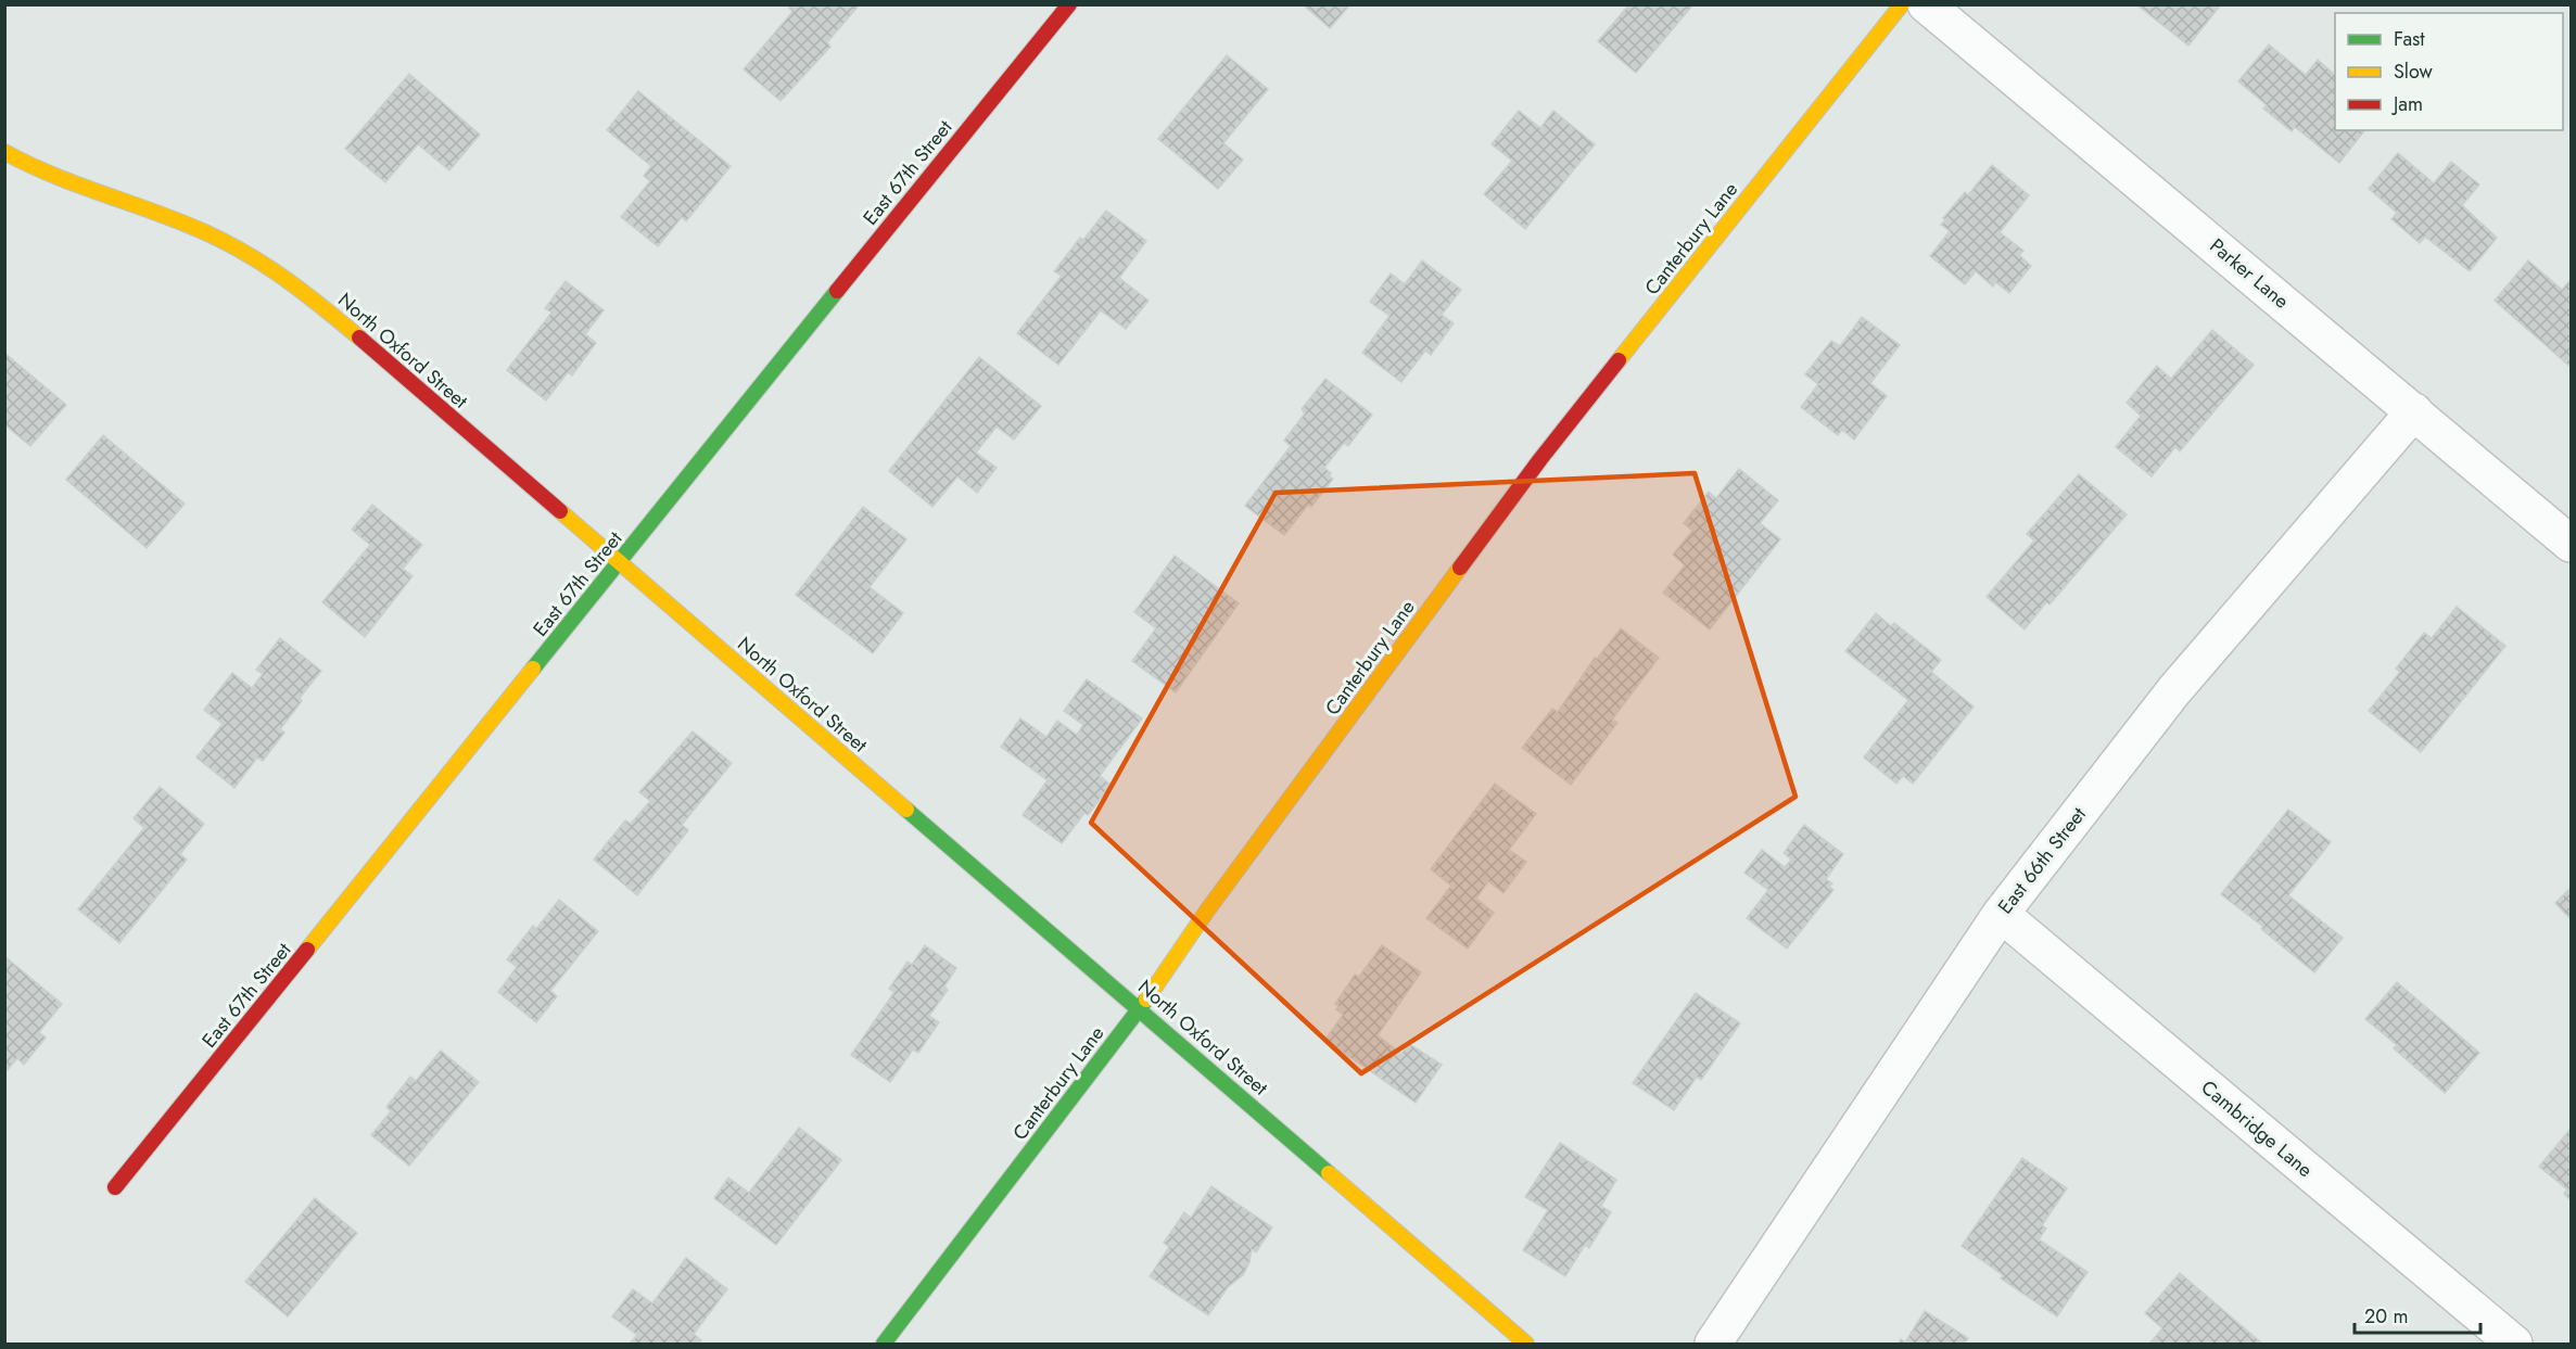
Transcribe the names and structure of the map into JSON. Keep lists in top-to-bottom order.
{
  "streets": {
    "street": [
      "East 67th Street",
      "Canterbury Lane",
      "Parker Lane",
      "North Oxford Street",
      "East 66th Street",
      "Cambridge Lane"
    ]
  },
  "crossings": [
    ["East 67th Street", "North Oxford Street"],
    ["Canterbury Lane", "North Oxford Street"],
    ["Parker Lane", "East 66th Street"],
    ["East 66th Street", "Cambridge Lane"]
  ],
  "legend": ["Fast", "Slow", "Jam"],
  "scale_bar": "20 m"
}
